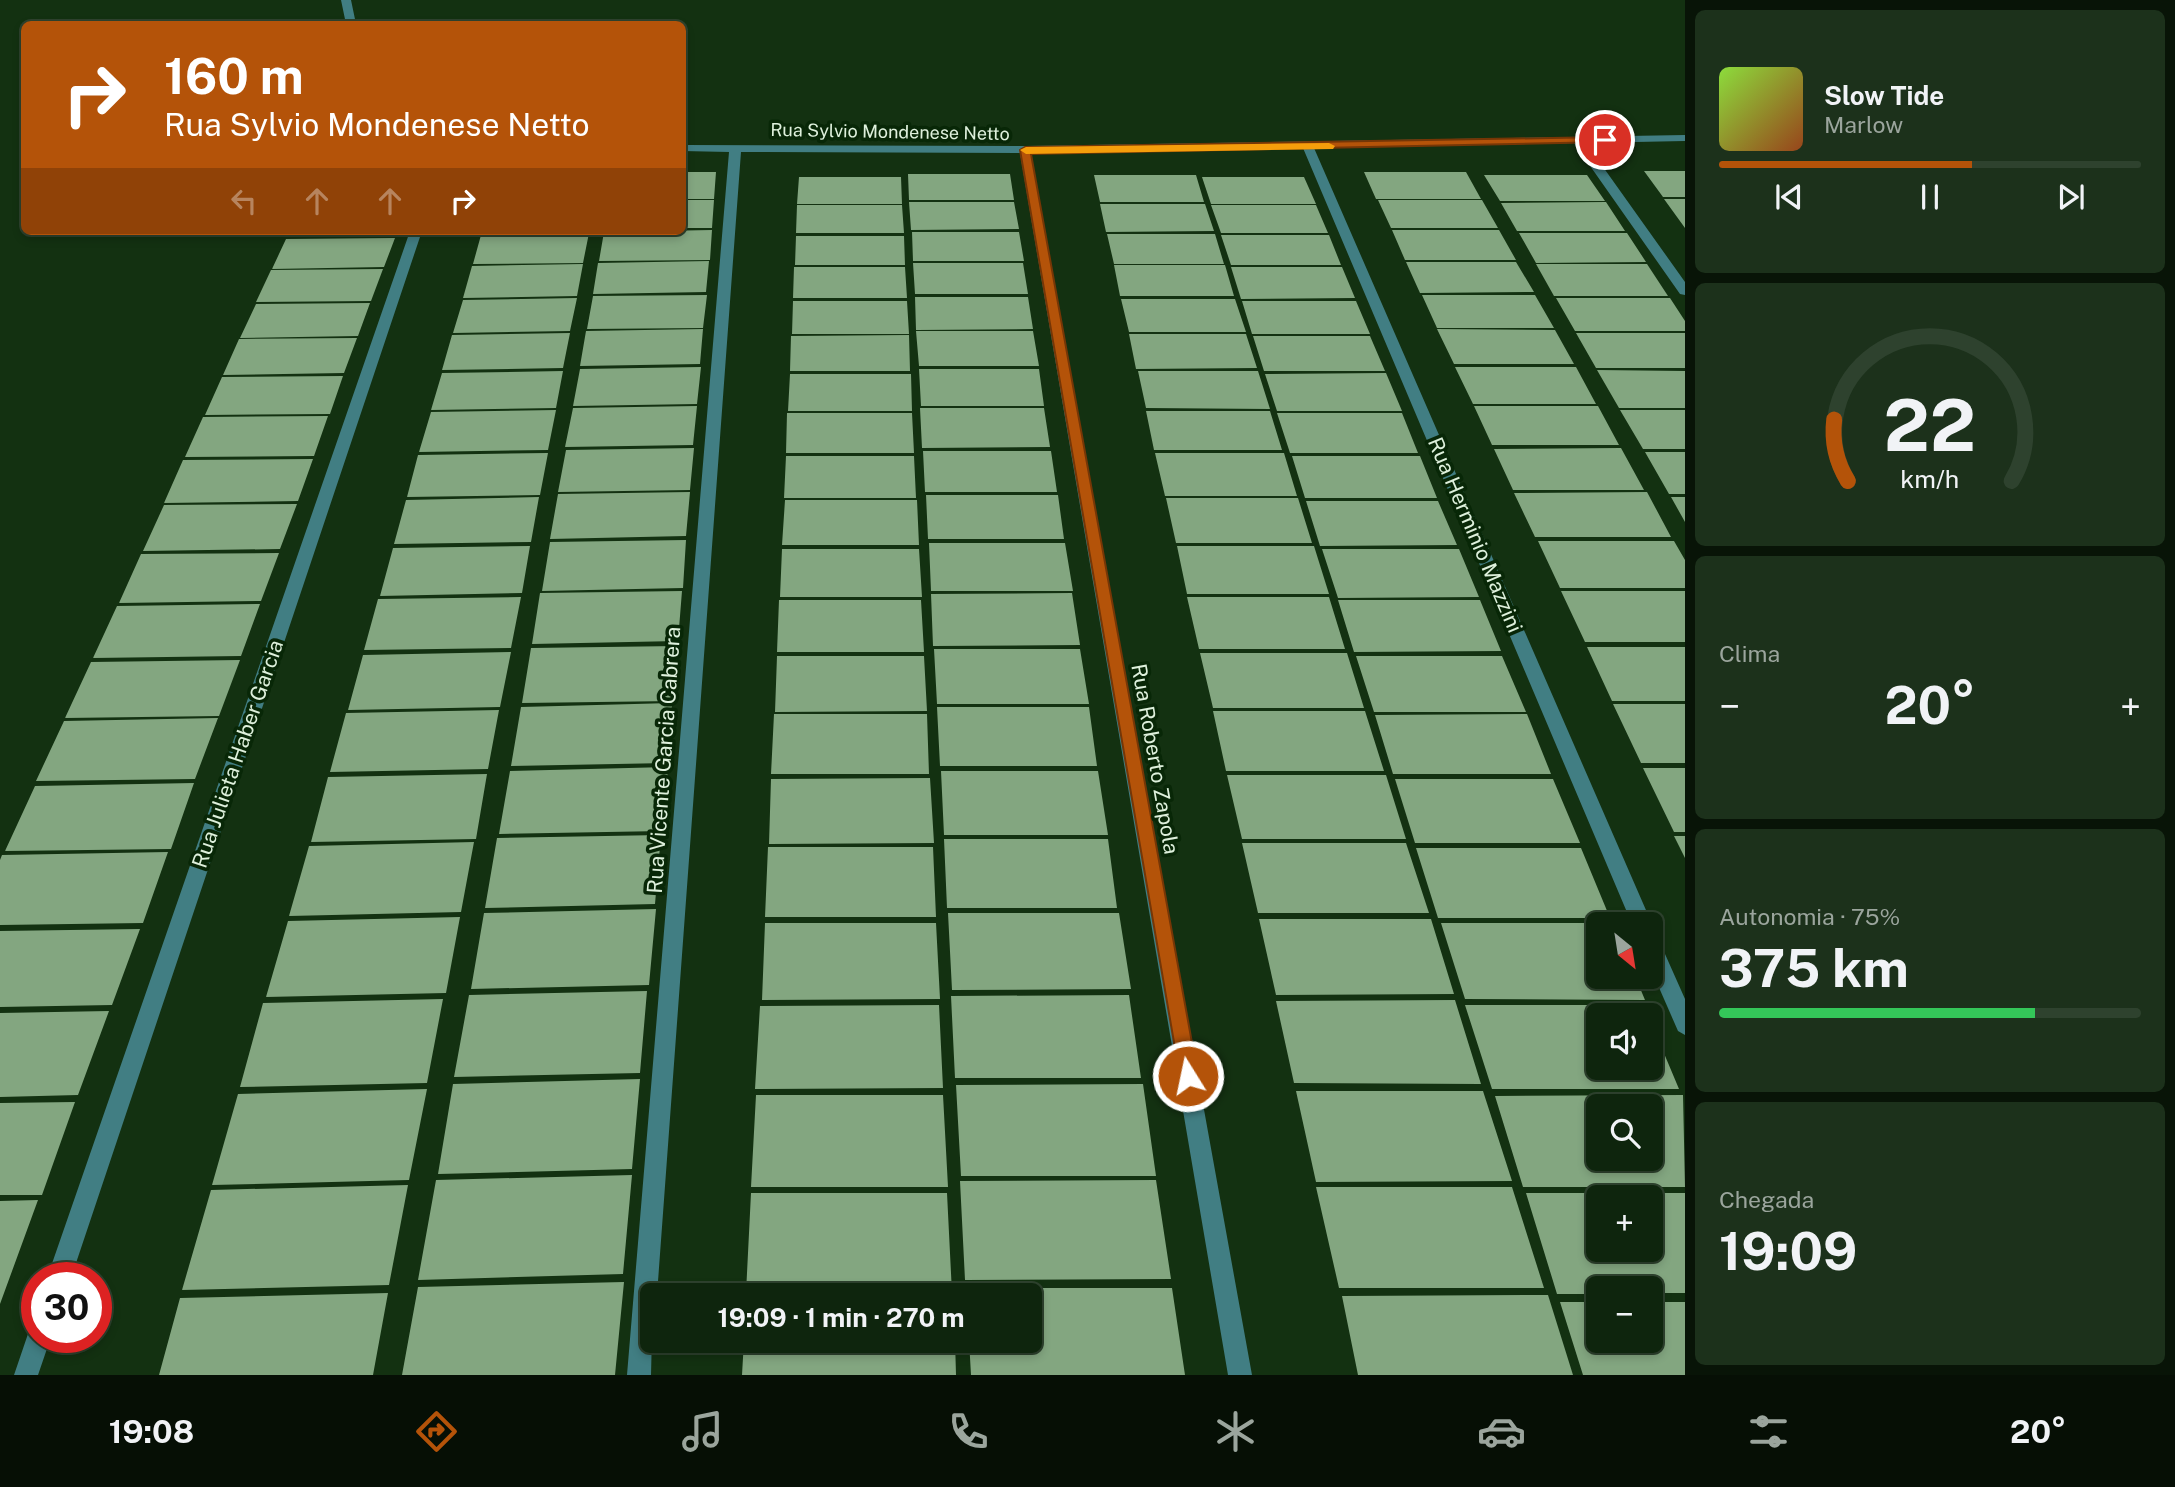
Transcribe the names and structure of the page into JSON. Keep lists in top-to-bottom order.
{
  "streets": {
    "street": [
      "Rua Sylvio Mondenese Netto",
      "Rua Herminio Mazzini",
      "Rua Julieta Haber Garcia",
      "Rua Roberto Zapola",
      "Rua Vicente Garcia Cabrera"
    ]
  },
  "crossings": [
    ["Rua Sylvio Mondenese Netto", "Rua Herminio Mazzini"],
    ["Rua Sylvio Mondenese Netto", "Rua Roberto Zapola"],
    ["Rua Sylvio Mondenese Netto", "Rua Vicente Garcia Cabrera"]
  ],
  "north": "bottom right",
  "page": {
    "turn": ["160 m", "Rua Sylvio Mondenese Netto"],
    "song": ["Slow Tide", "Marlow"],
    "tile": [
      "Clima",
      ["Autonomia · 75%", "375 km"],
      ["Chegada", "19:09"]
    ],
    "heat": ["−", "20°", "+"],
    "map_buttons": ["+", "−"],
    "limit": "30",
    "trip": "19:09 · 1 min · 270 m",
    "tabs": ["19:08", "20°"],
    "gauge": ["22", "km/h"]
  }
}
